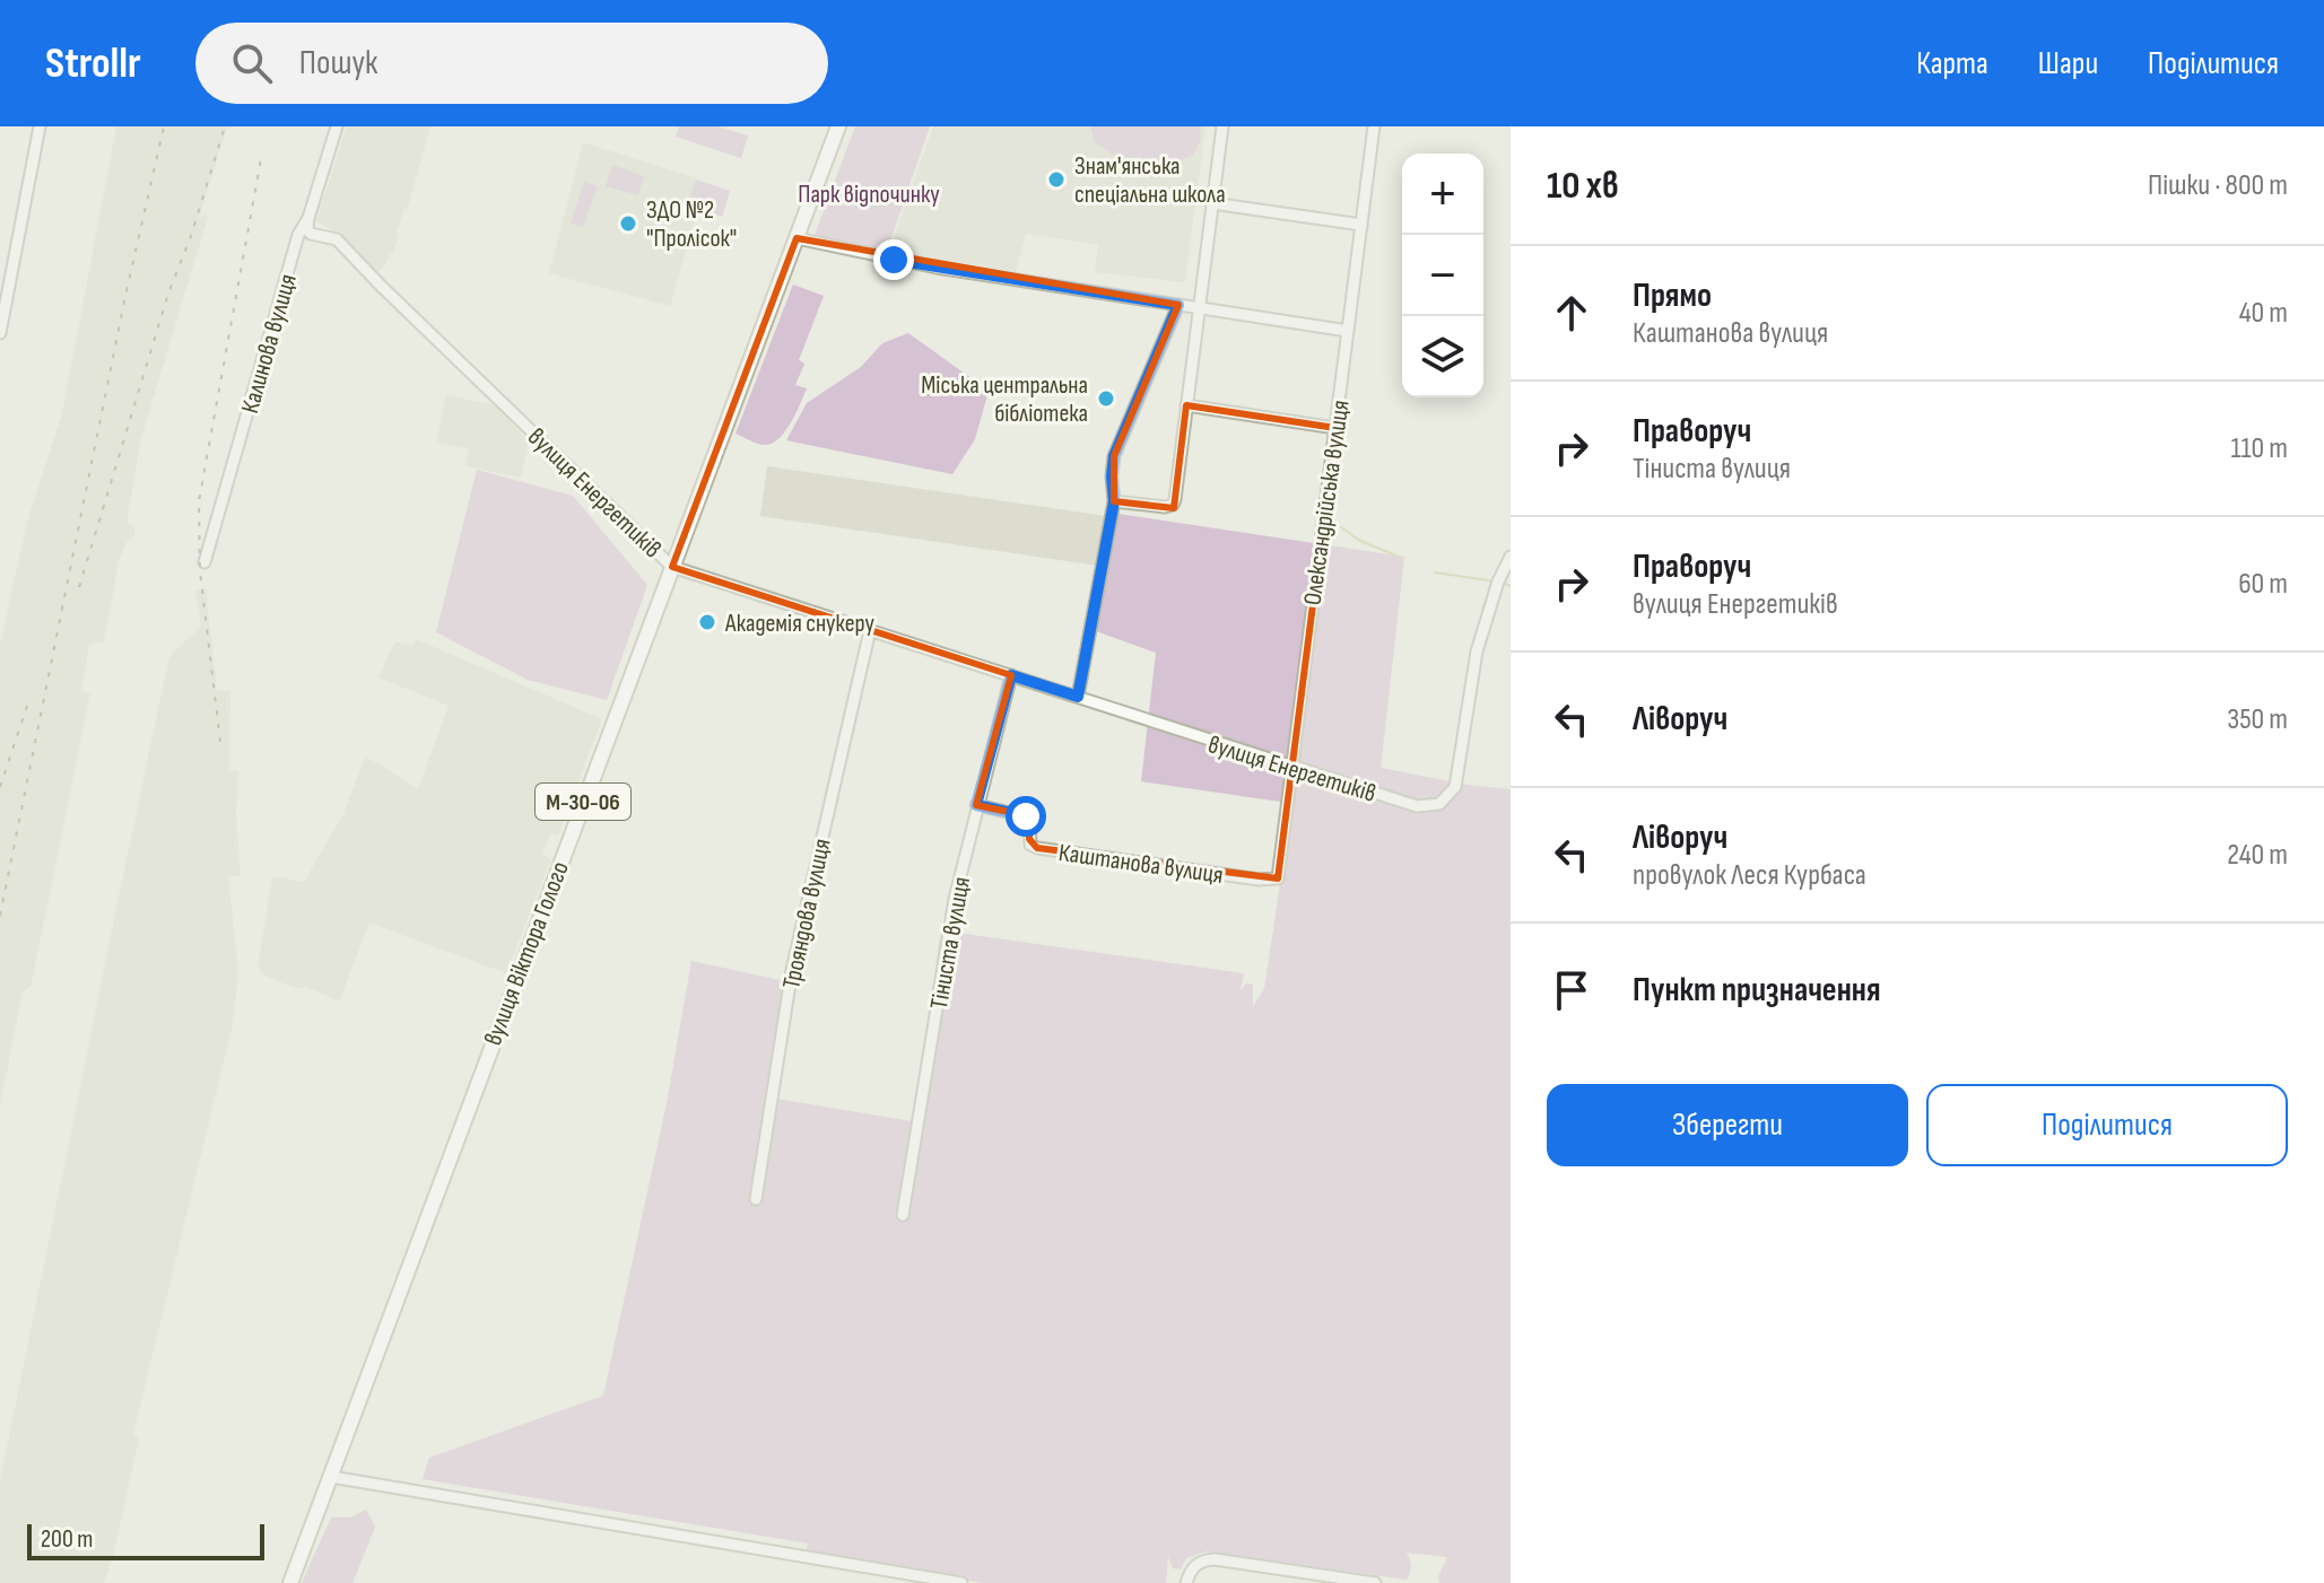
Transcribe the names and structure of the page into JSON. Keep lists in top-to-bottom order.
{
  "streets": {
    "main road": ["М-30-06", "вулиця Віктора Голого"],
    "street": [
      "Калинова вулиця",
      "вулиця Енергетиків",
      "Олександрійська вулиця",
      "Каштанова вулиця",
      "Трояндова вулиця",
      "Тіниста вулиця"
    ]
  },
  "crossings": [
    ["Калинова вулиця", "вулиця Енергетиків"],
    ["вулиця Енергетиків", "Олександрійська вулиця"],
    ["вулиця Енергетиків", "Трояндова вулиця"],
    ["вулиця Енергетиків", "Тіниста вулиця"],
    ["вулиця Енергетиків", "вулиця Віктора Голого"],
    ["Олександрійська вулиця", "Каштанова вулиця"],
    ["М-30-06", "вулиця Віктора Голого"],
    ["Каштанова вулиця", "Тіниста вулиця"]
  ],
  "parks": ["Парк відпочинку"],
  "places": [
    "Знам'янська спеціальна школа",
    "ЗДО №2 \"Пролісок\"",
    "Міська центральна бібліотека",
    "Академія снукеру"
  ],
  "scale_bar": "200 m",
  "page": {
    "header": "Strollr",
    "search": "Пошук",
    "nav": ["Карта", "Шари", "Поділитися"],
    "heading": ["10 хв", "Пішки · 800 m"],
    "map_buttons": ["+", "−"],
    "list": [
      ["Прямо", "Каштанова вулиця", "40 m"],
      ["Праворуч", "Тіниста вулиця", "110 m"],
      ["Праворуч", "вулиця Енергетиків", "60 m"],
      ["Ліворуч", "350 m"],
      ["Ліворуч", "провулок Леся Курбаса", "240 m"],
      "Пункт призначення"
    ],
    "buttons": ["Зберегти", "Поділитися"],
    "scale": "200 m"
  }
}
